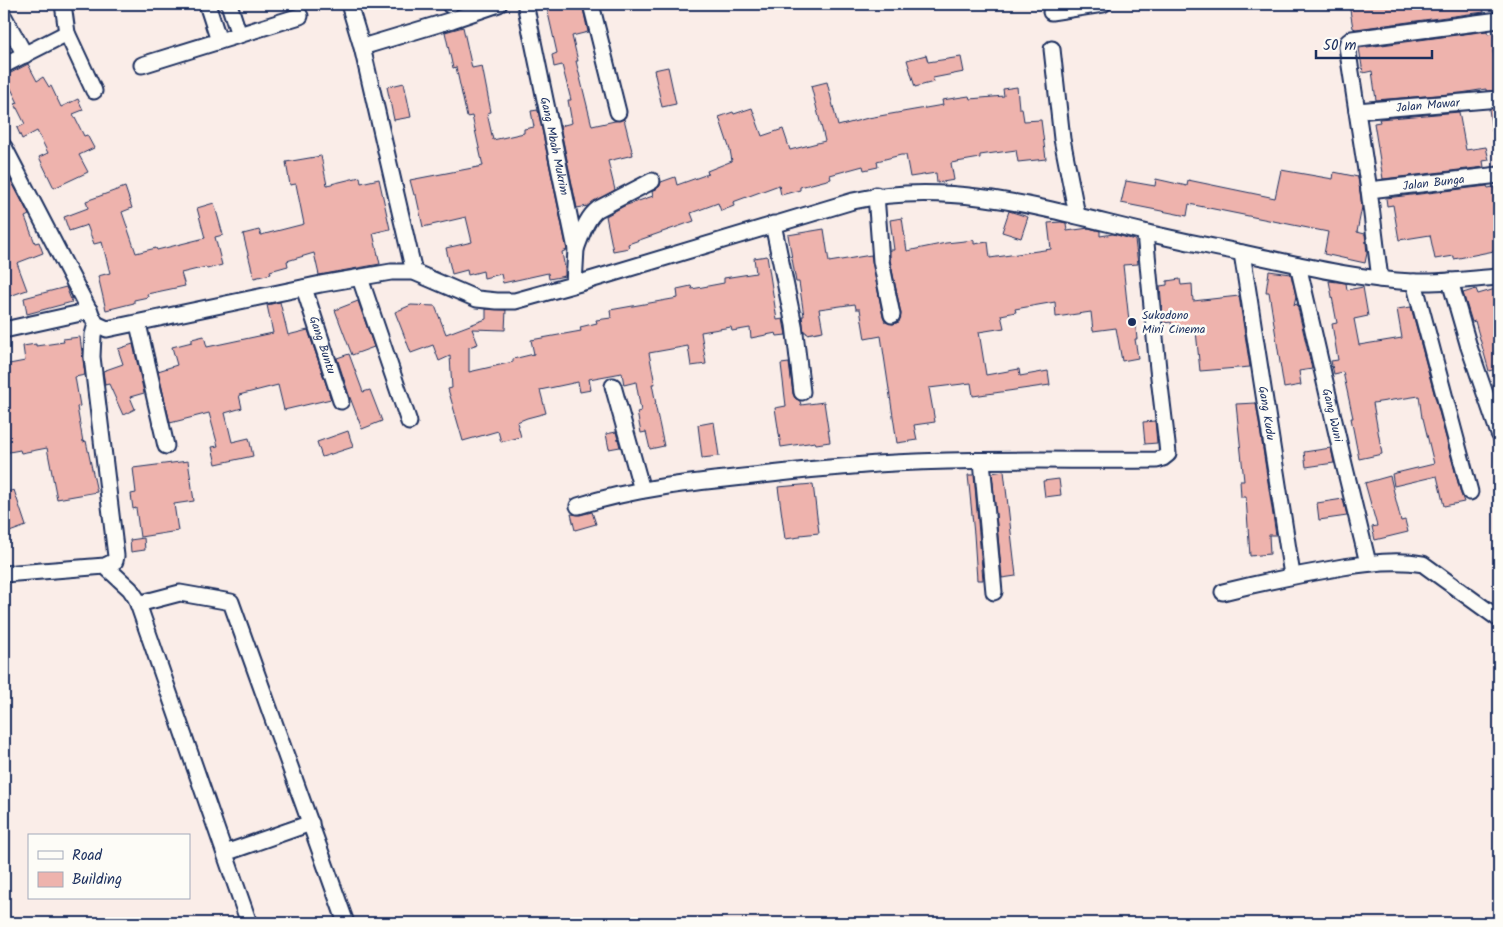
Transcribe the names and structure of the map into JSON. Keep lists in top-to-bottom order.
{
  "streets": {
    "street": [
      "Jalan Mawar",
      "Gang Mbah Mukrim",
      "Jalan Bunga",
      "Gang Buntu",
      "Gang Kudu",
      "Gang Wuni"
    ]
  },
  "places": ["Sukodono Mini Cinema"],
  "legend": ["Road", "Building"],
  "scale_bar": "50 m"
}
